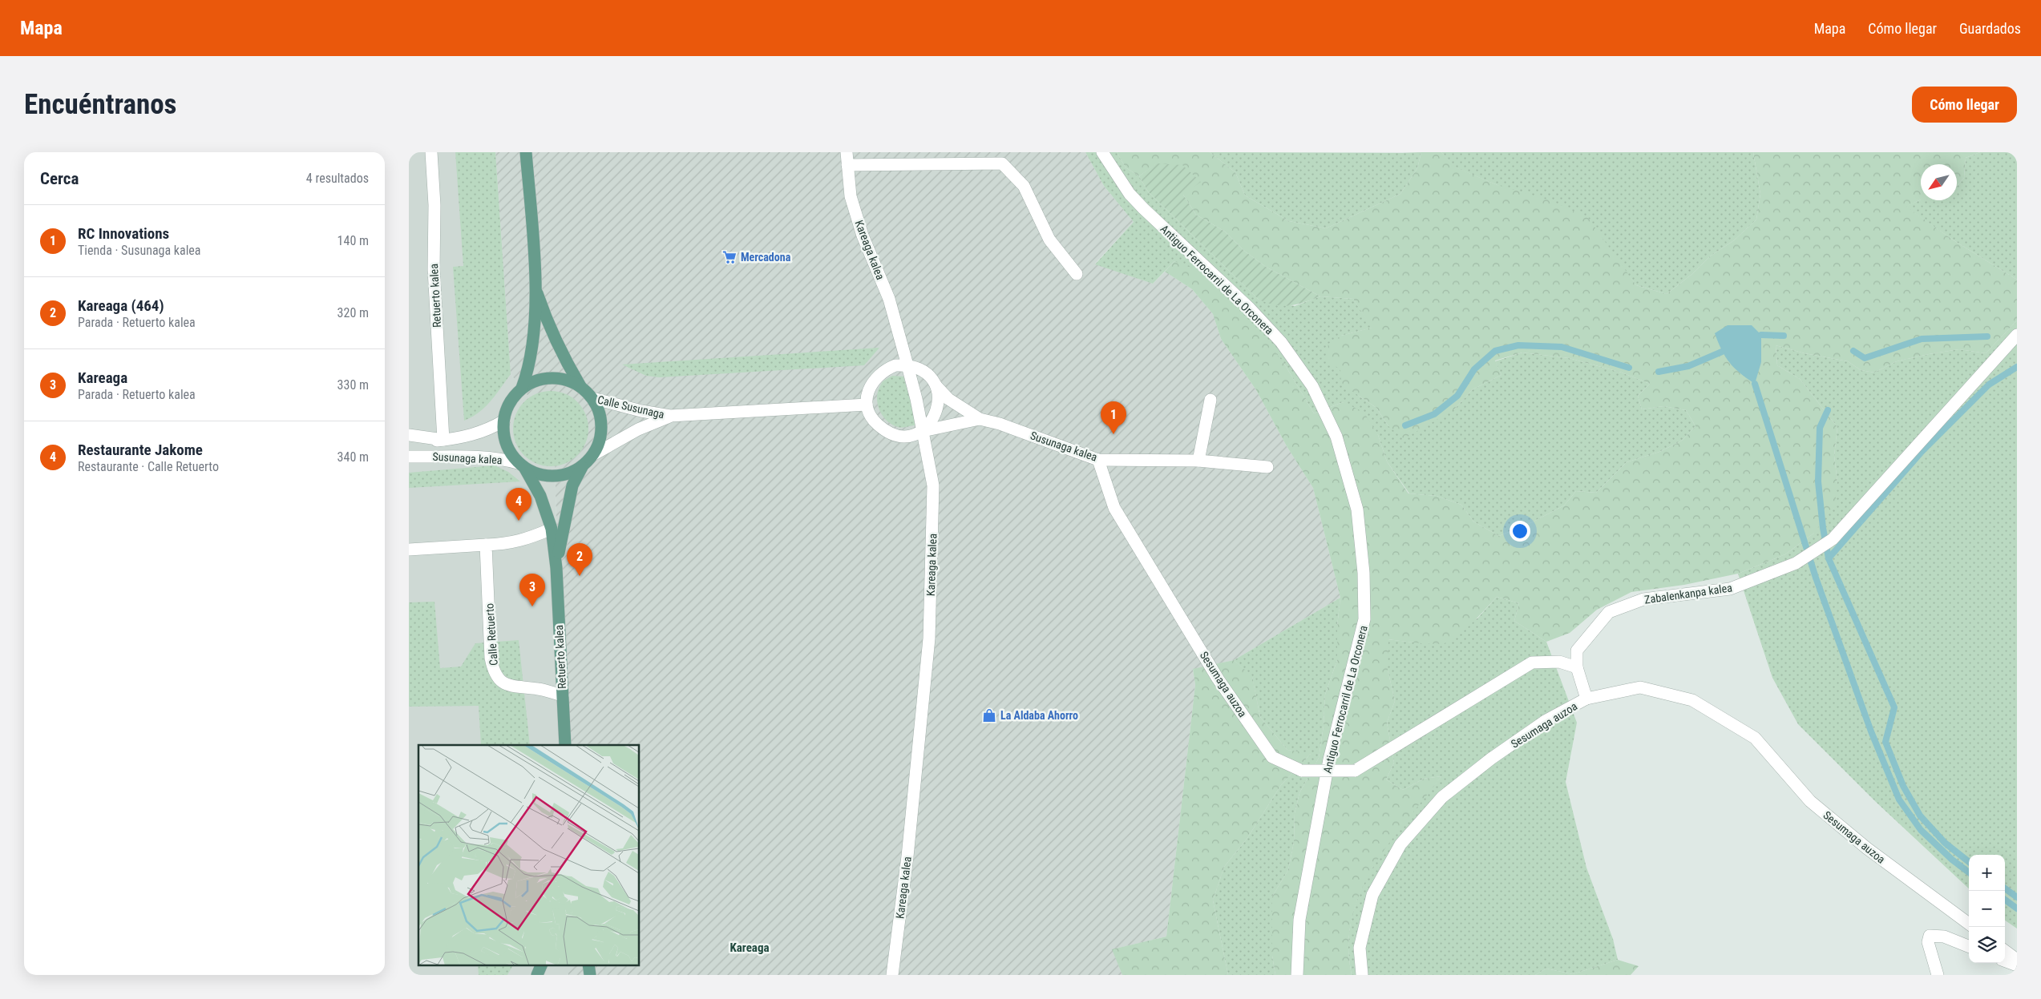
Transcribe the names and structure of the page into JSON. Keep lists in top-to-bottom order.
{
  "streets": {
    "main road": ["Retuerto kalea"],
    "street": [
      "Kareaga kalea",
      "Antiguo Ferrocarril de La Orconera",
      "Calle Susunaga",
      "Susunaga kalea",
      "Zabalenkanpa kalea",
      "Calle Retuerto",
      "Sesumaga auzoa"
    ]
  },
  "crossings": [
    ["Retuerto kalea", "Calle Susunaga"],
    ["Retuerto kalea", "Susunaga kalea"],
    ["Retuerto kalea", "Calle Retuerto"],
    ["Calle Susunaga", "Susunaga kalea"],
    ["Susunaga kalea", "Sesumaga auzoa"],
    ["Zabalenkanpa kalea", "Sesumaga auzoa"]
  ],
  "districts": ["Kareaga"],
  "places": {
    "supermarket": ["Mercadona"],
    "shop": ["La Aldaba Ahorro"]
  },
  "north": "bottom left",
  "page": {
    "header": "Mapa",
    "nav": ["Mapa", "Cómo llegar", "Guardados"],
    "buttons": "Cómo llegar",
    "title": "Encuéntranos",
    "heading": ["Cerca", "4 resultados"],
    "list": [
      {
        "mark": "1",
        "name": "RC Innovations",
        "note": "Tienda · Susunaga kalea",
        "value": "140 m"
      },
      {
        "mark": "2",
        "name": "Kareaga (464)",
        "note": "Parada · Retuerto kalea",
        "value": "320 m"
      },
      {
        "mark": "3",
        "name": "Kareaga",
        "note": "Parada · Retuerto kalea",
        "value": "330 m"
      },
      {
        "mark": "4",
        "name": "Restaurante Jakome",
        "note": "Restaurante · Calle Retuerto",
        "value": "340 m"
      }
    ],
    "pins": [
      "1",
      "4",
      "2",
      "3"
    ],
    "map_buttons": ["+", "−"]
  }
}
